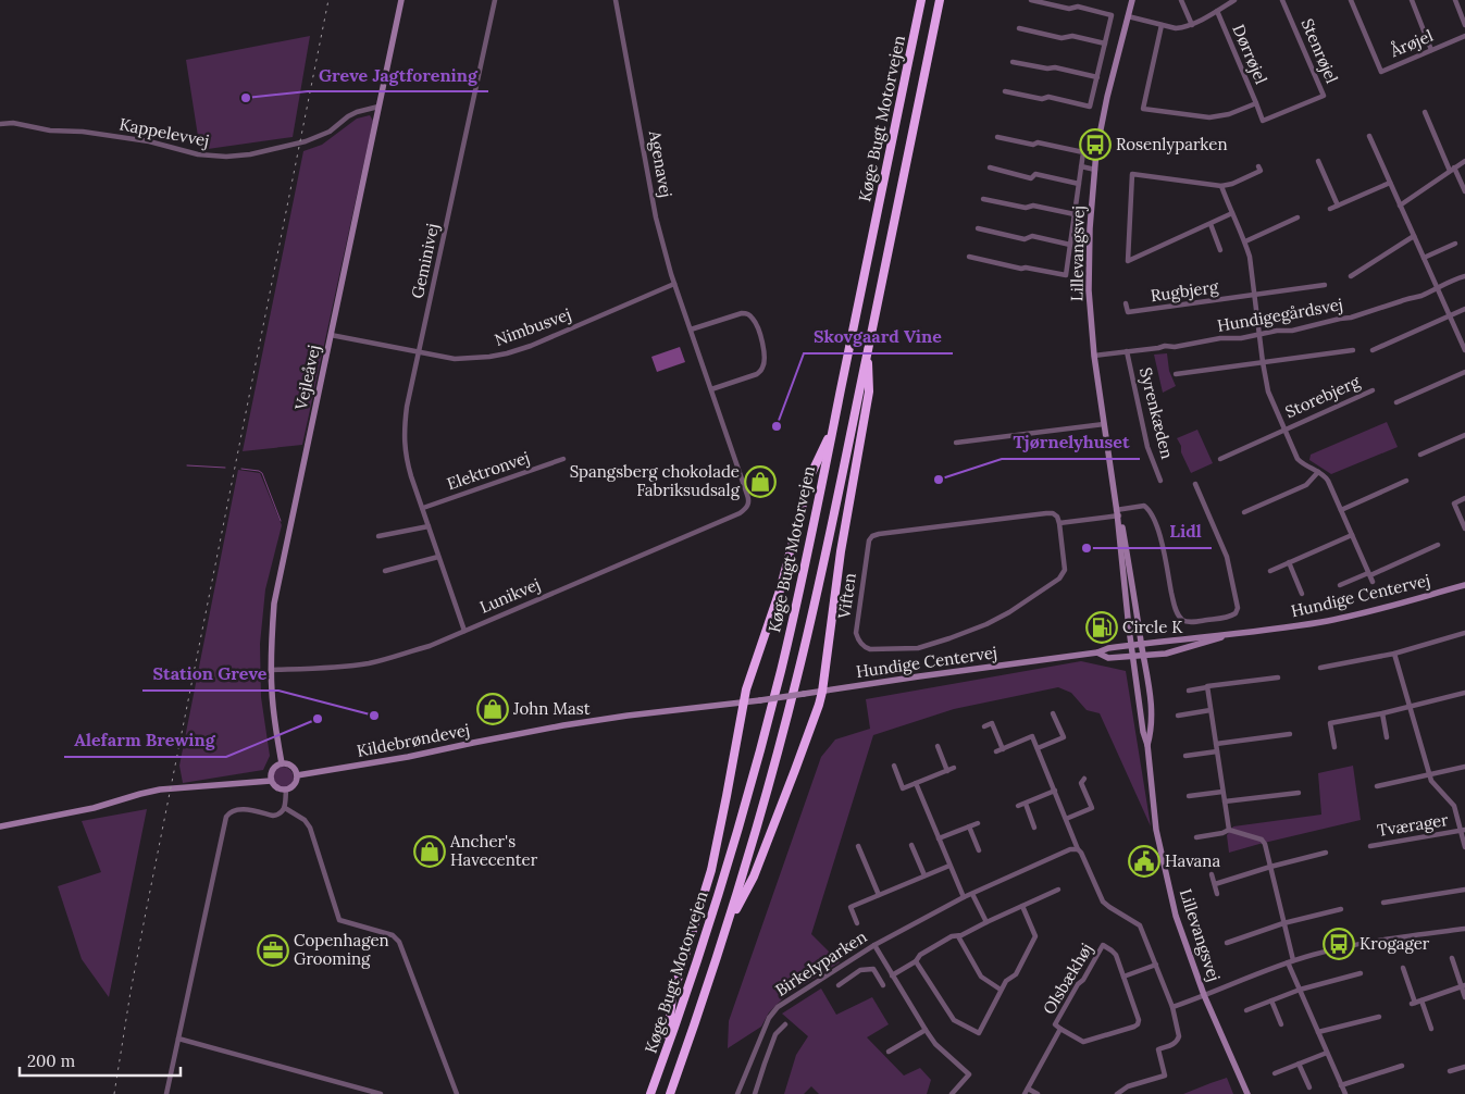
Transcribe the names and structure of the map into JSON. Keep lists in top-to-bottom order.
{
  "streets": {
    "highway": ["Køge Bugt Motorvejen"],
    "street": [
      "Årøjel",
      "Stenrøjel",
      "Dørrøjel",
      "Kappelevvej",
      "Agenavej",
      "Lillevangsvej",
      "Geminivej",
      "Rugbjerg",
      "Hundigegårdsvej",
      "Nimbusvej",
      "Vejleåvej",
      "Storebjerg",
      "Syrenkæden",
      "Elektronvej",
      "Lunikvej",
      "Viften",
      "Hundige Centervej",
      "Kildebrøndevej",
      "Tværager",
      "Birkelyparken",
      "Olsbækhøj"
    ]
  },
  "crossings": [
    ["Stenrøjel", "Dørrøjel"],
    ["Kappelevvej", "Vejleåvej"],
    ["Agenavej", "Nimbusvej"],
    ["Agenavej", "Lunikvej"],
    ["Lillevangsvej", "Hundigegårdsvej"],
    ["Lillevangsvej", "Viften"],
    ["Lillevangsvej", "Hundige Centervej"],
    ["Geminivej", "Nimbusvej"],
    ["Geminivej", "Elektronvej"],
    ["Geminivej", "Lunikvej"],
    ["Hundigegårdsvej", "Storebjerg"],
    ["Hundigegårdsvej", "Syrenkæden"],
    ["Nimbusvej", "Vejleåvej"],
    ["Vejleåvej", "Lunikvej"],
    ["Vejleåvej", "Kildebrøndevej"],
    ["Hundige Centervej", "Kildebrøndevej"]
  ],
  "places": {
    "other": [
      "Greve Jagtforening",
      "Skovgaard Vine",
      "Tjørnelyhuset",
      "Lidl",
      "Station Greve",
      "Alefarm Brewing"
    ],
    "bus stop": ["Rosenlyparken", "Krogager"],
    "shop": ["Spangsberg chokolade Fabriksudsalg", "John Mast", "Ancher's Havecenter"],
    "fuel station": ["Circle K"],
    "public building": ["Havana"],
    "office": ["Copenhagen Grooming"]
  },
  "scale_bar": "200 m"
}
